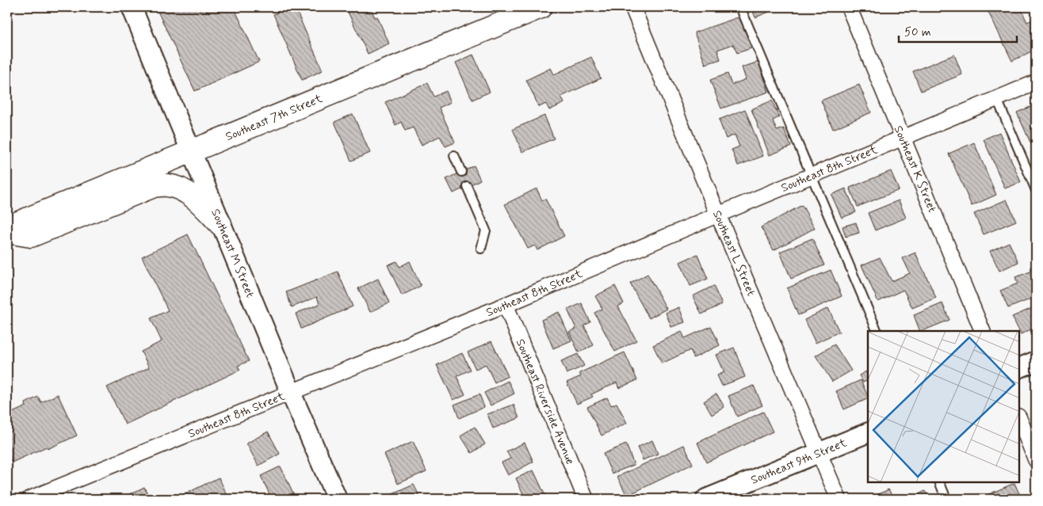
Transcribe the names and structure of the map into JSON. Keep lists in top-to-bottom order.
{
  "streets": {
    "highway": ["Southeast 7th Street"],
    "street": [
      "Southeast 8th Street",
      "Southeast K Street",
      "Southeast M Street",
      "Southeast L Street",
      "Southeast Riverside Avenue",
      "Southeast 9th Street"
    ]
  },
  "crossings": [
    ["Southeast 7th Street", "Southeast M Street"],
    ["Southeast 8th Street", "Southeast K Street"],
    ["Southeast 8th Street", "Southeast M Street"],
    ["Southeast 8th Street", "Southeast L Street"],
    ["Southeast 8th Street", "Southeast Riverside Avenue"],
    ["Southeast L Street", "Southeast 9th Street"]
  ],
  "scale_bar": "50 m"
}
